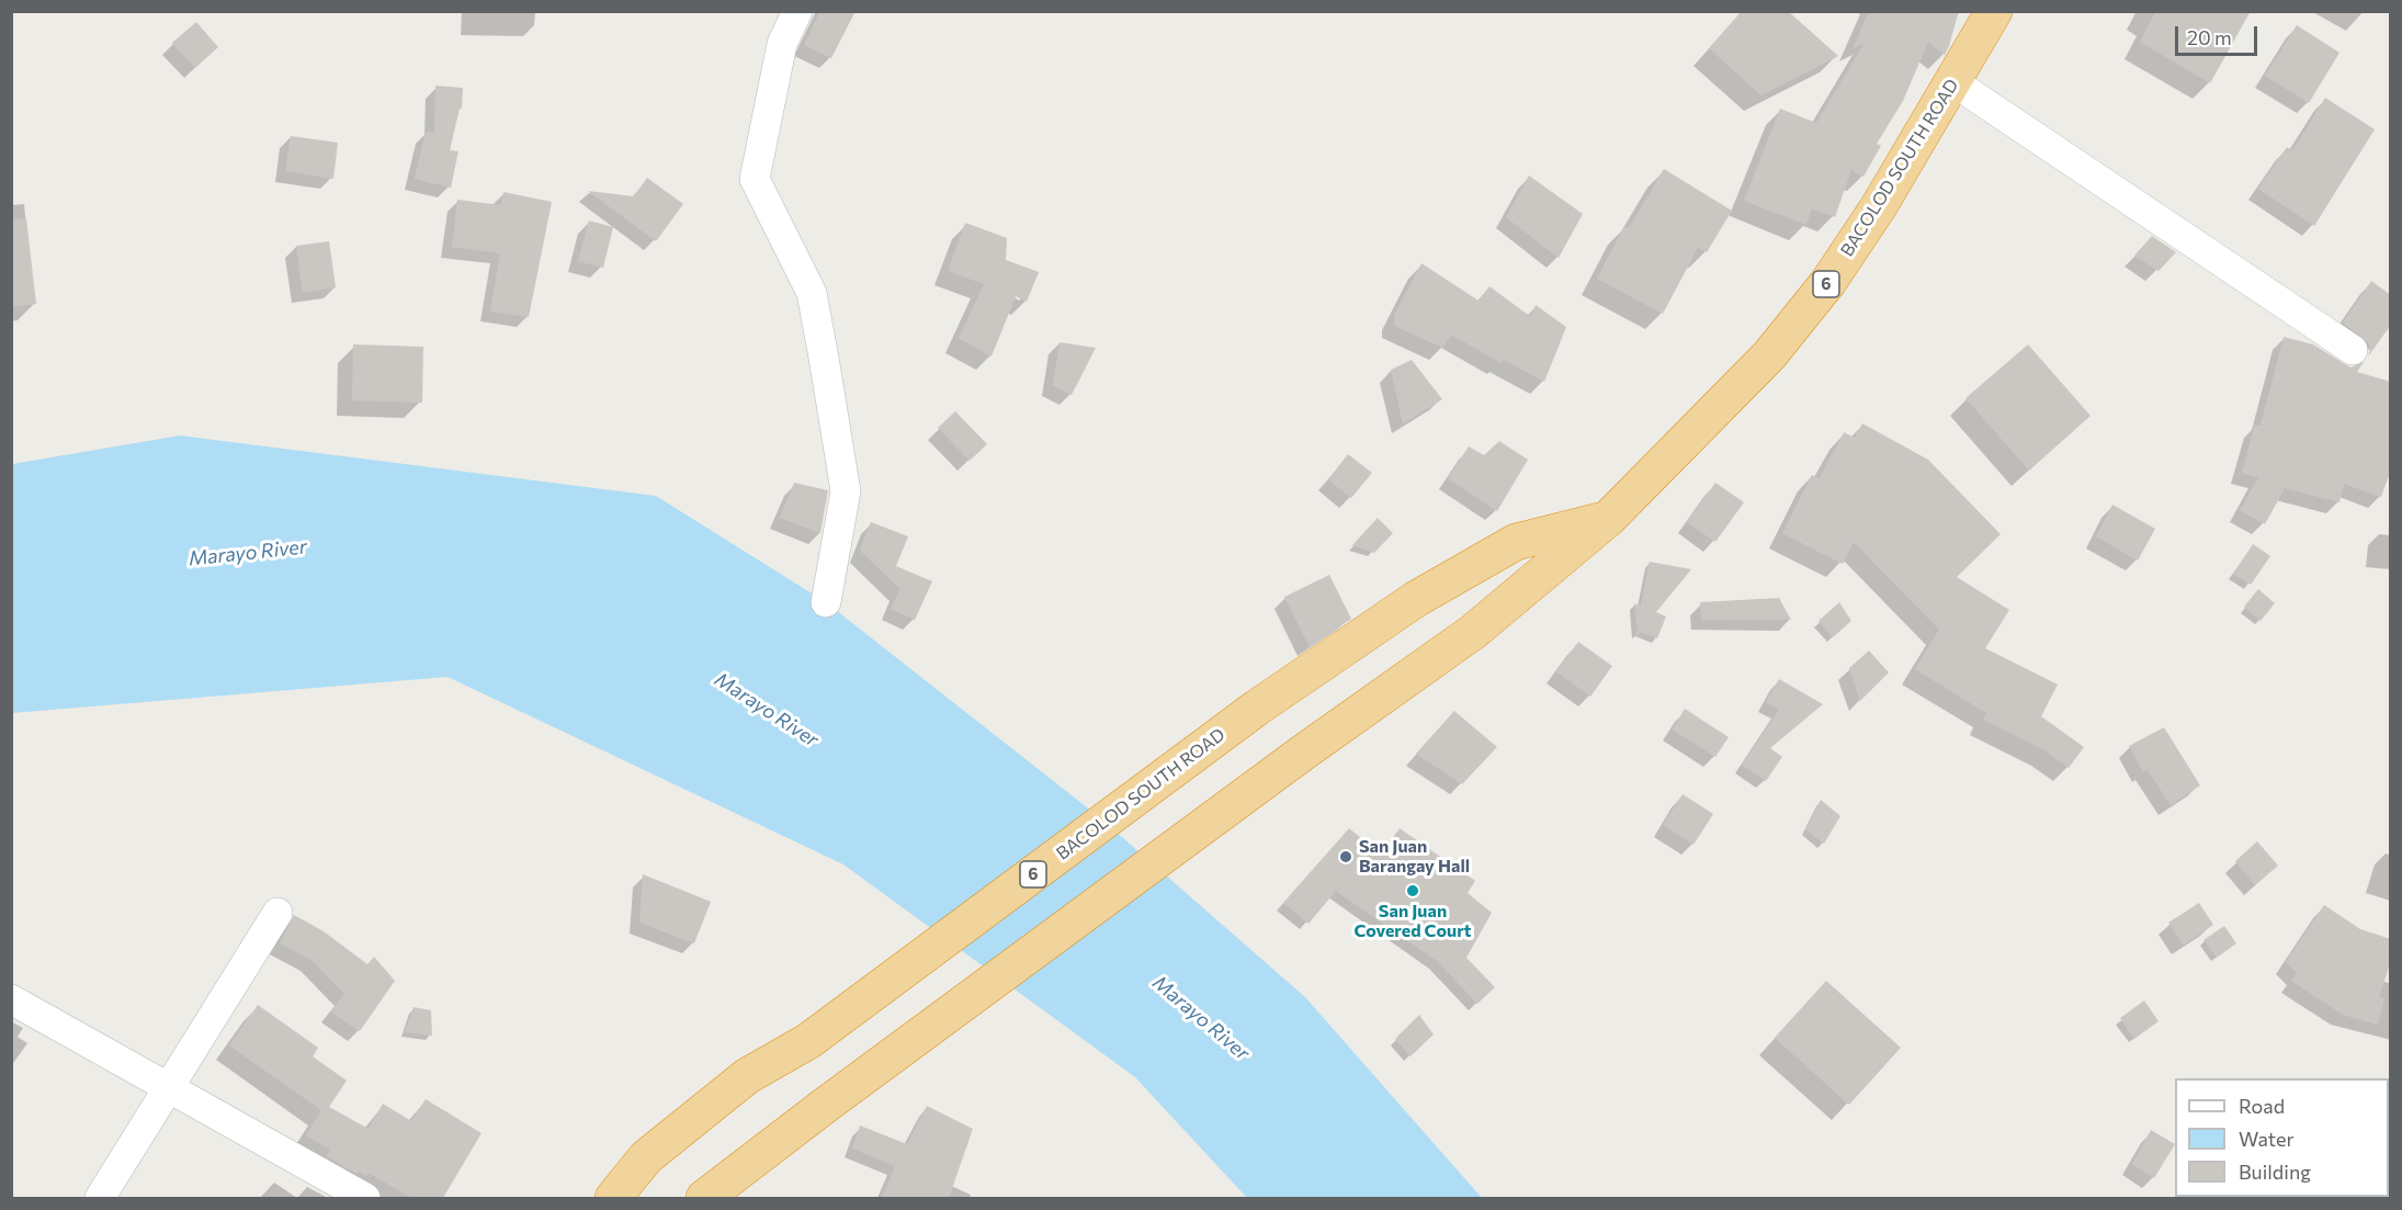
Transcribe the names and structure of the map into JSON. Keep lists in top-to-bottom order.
{
  "streets": {
    "highway": ["BACOLOD SOUTH ROAD", "6"]
  },
  "water": ["Marayo River"],
  "places": ["San Juan Barangay Hall", "San Juan Covered Court"],
  "legend": ["Road", "Water", "Building"],
  "scale_bar": "20 m"
}
